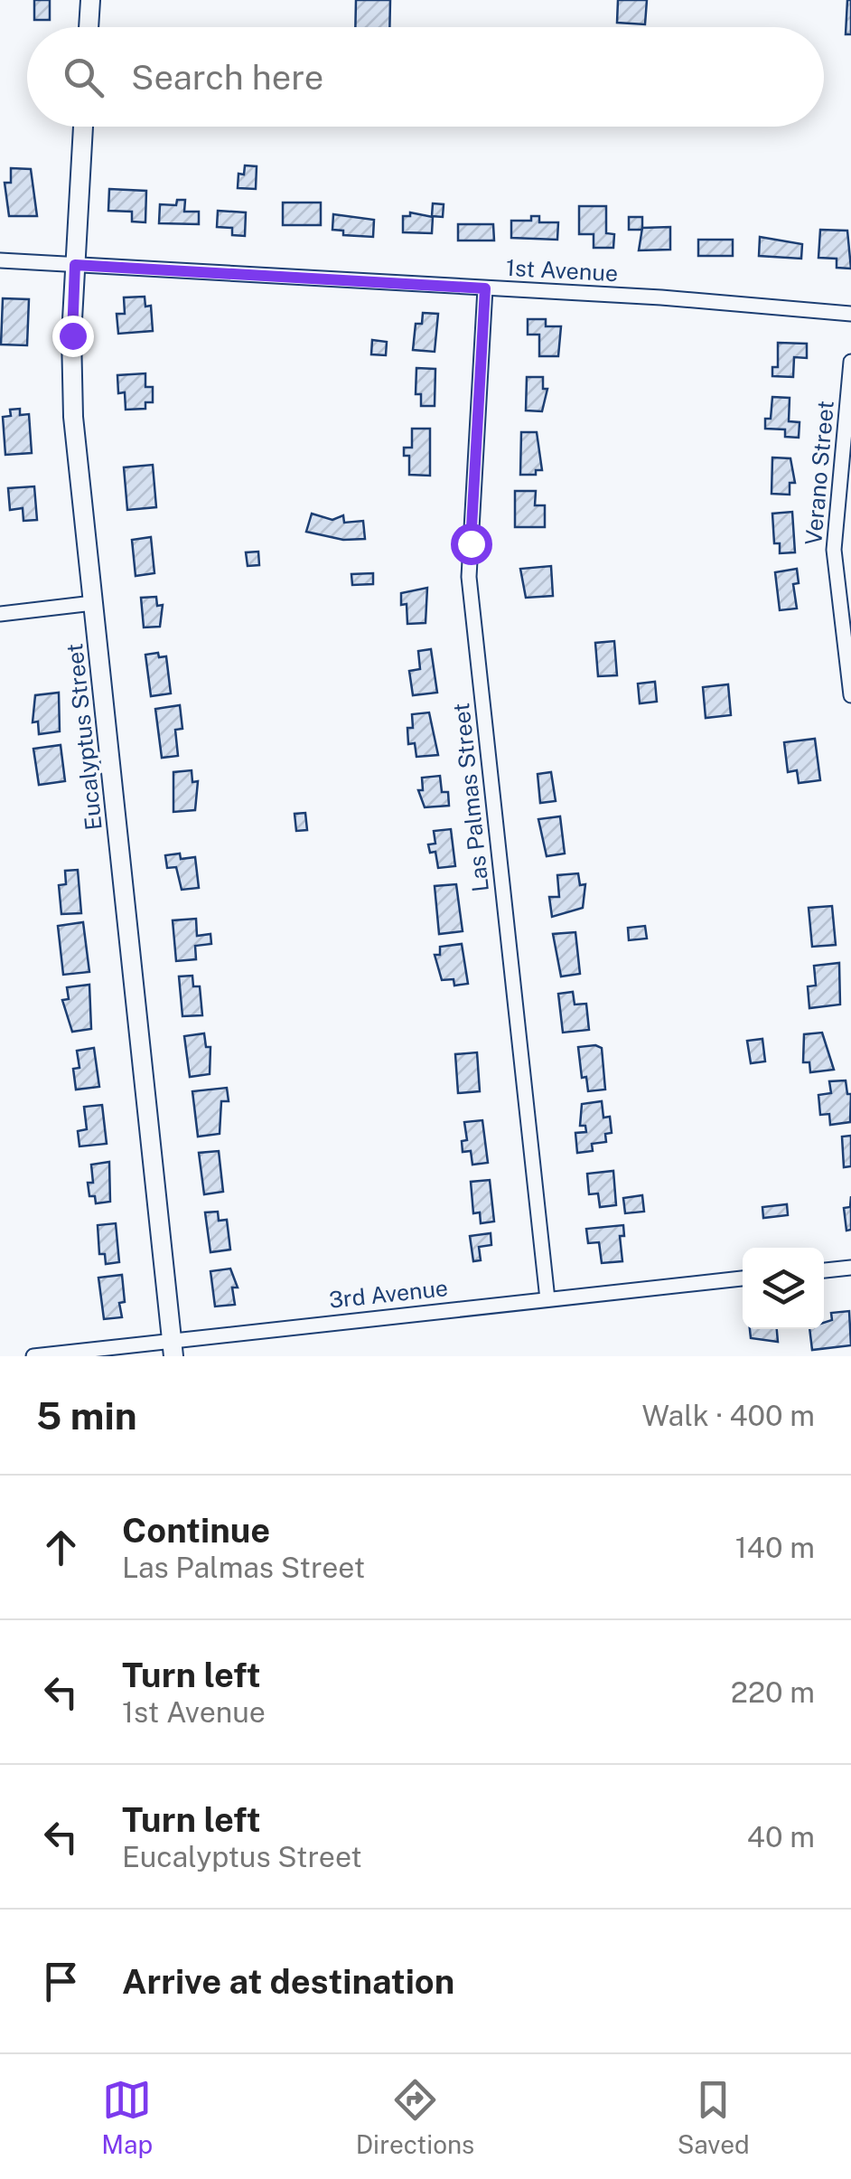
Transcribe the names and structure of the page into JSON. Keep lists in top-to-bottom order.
{
  "streets": {
    "main road": ["Eucalyptus Street"],
    "street": [
      "1st Avenue",
      "Verano Street",
      "Las Palmas Street",
      "3rd Avenue"
    ]
  },
  "crossings": [
    ["1st Avenue", "Eucalyptus Street"],
    ["1st Avenue", "Las Palmas Street"],
    ["Eucalyptus Street", "3rd Avenue"],
    ["Las Palmas Street", "3rd Avenue"]
  ],
  "page": {
    "search": "Search here",
    "heading": ["5 min", "Walk · 400 m"],
    "list": [
      ["Continue", "Las Palmas Street", "140 m"],
      ["Turn left", "1st Avenue", "220 m"],
      ["Turn left", "Eucalyptus Street", "40 m"],
      "Arrive at destination"
    ],
    "nav": ["Map", "Directions", "Saved"]
  }
}
